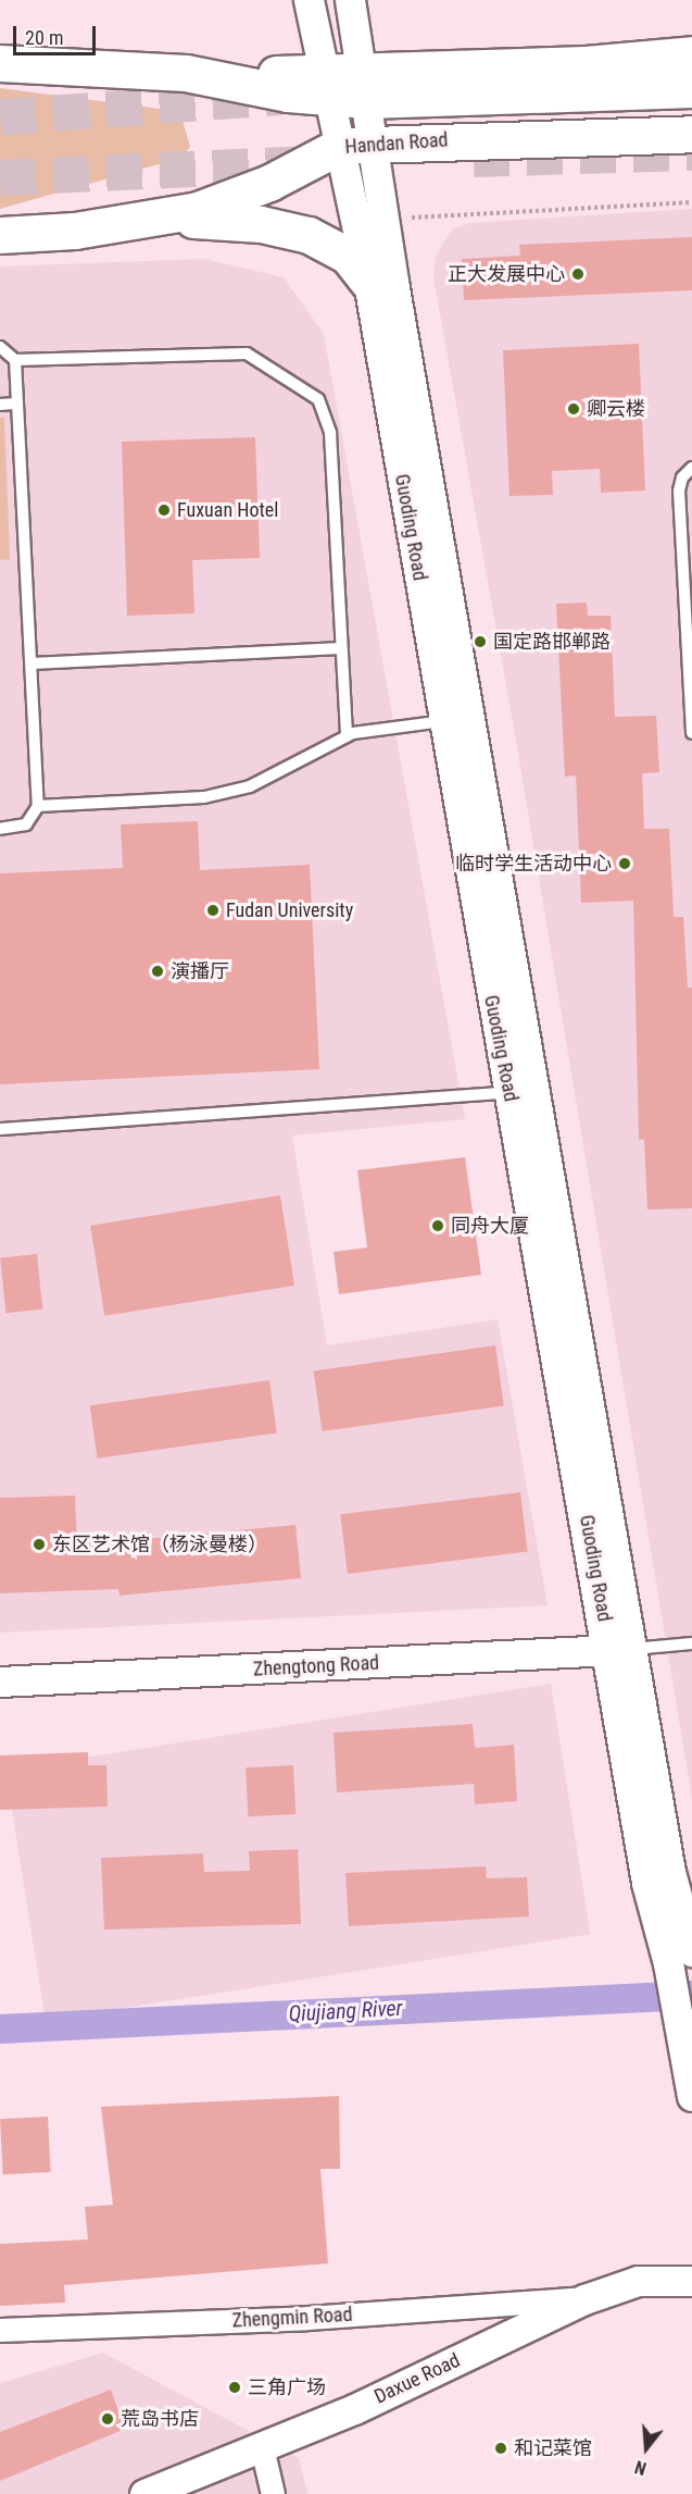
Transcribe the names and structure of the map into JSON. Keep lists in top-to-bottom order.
{
  "streets": {
    "main road": ["Handan Road"],
    "street": [
      "Guoding Road",
      "Zhengtong Road",
      "Zhengmin Road",
      "Daxue Road"
    ]
  },
  "crossings": [
    ["Handan Road", "Guoding Road"],
    ["Guoding Road", "Zhengtong Road"],
    ["Zhengmin Road", "Daxue Road"]
  ],
  "water": ["Qiujiang River"],
  "places": [
    "正大发展中心",
    "卿云楼",
    "Fuxuan Hotel",
    "国定路邯郸路",
    "临时学生活动中心",
    "Fudan University",
    "演播厅",
    "同舟大厦",
    "东区艺术馆（杨泳曼楼）",
    "三角广场",
    "荒岛书店",
    "和记菜馆"
  ],
  "scale_bar": "20 m",
  "north": "bottom"
}
